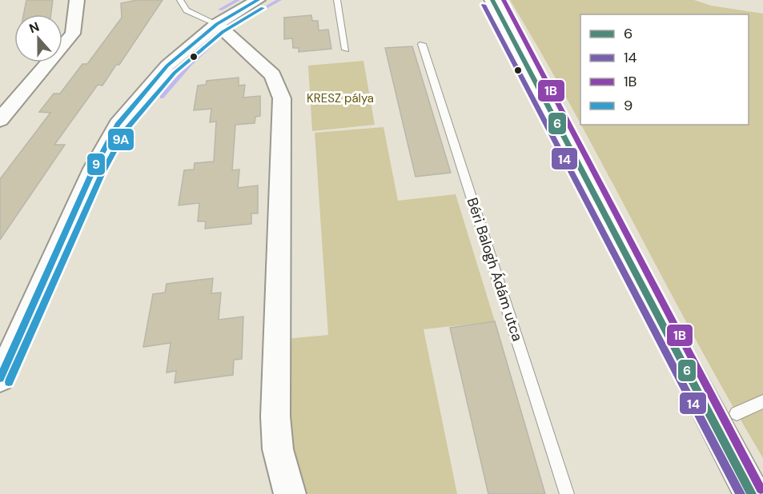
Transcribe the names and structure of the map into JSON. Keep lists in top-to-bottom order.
{
  "streets": {
    "lane": ["Béri Balogh Ádám utca"]
  },
  "parks": ["KRESZ pálya"],
  "lines": [
    "transit line 6",
    "transit line 1B",
    "transit line 9",
    "transit line 14",
    "transit line 9A"
  ],
  "legend": [
    "6",
    "14",
    "1B",
    "9"
  ],
  "north": "top"
}
